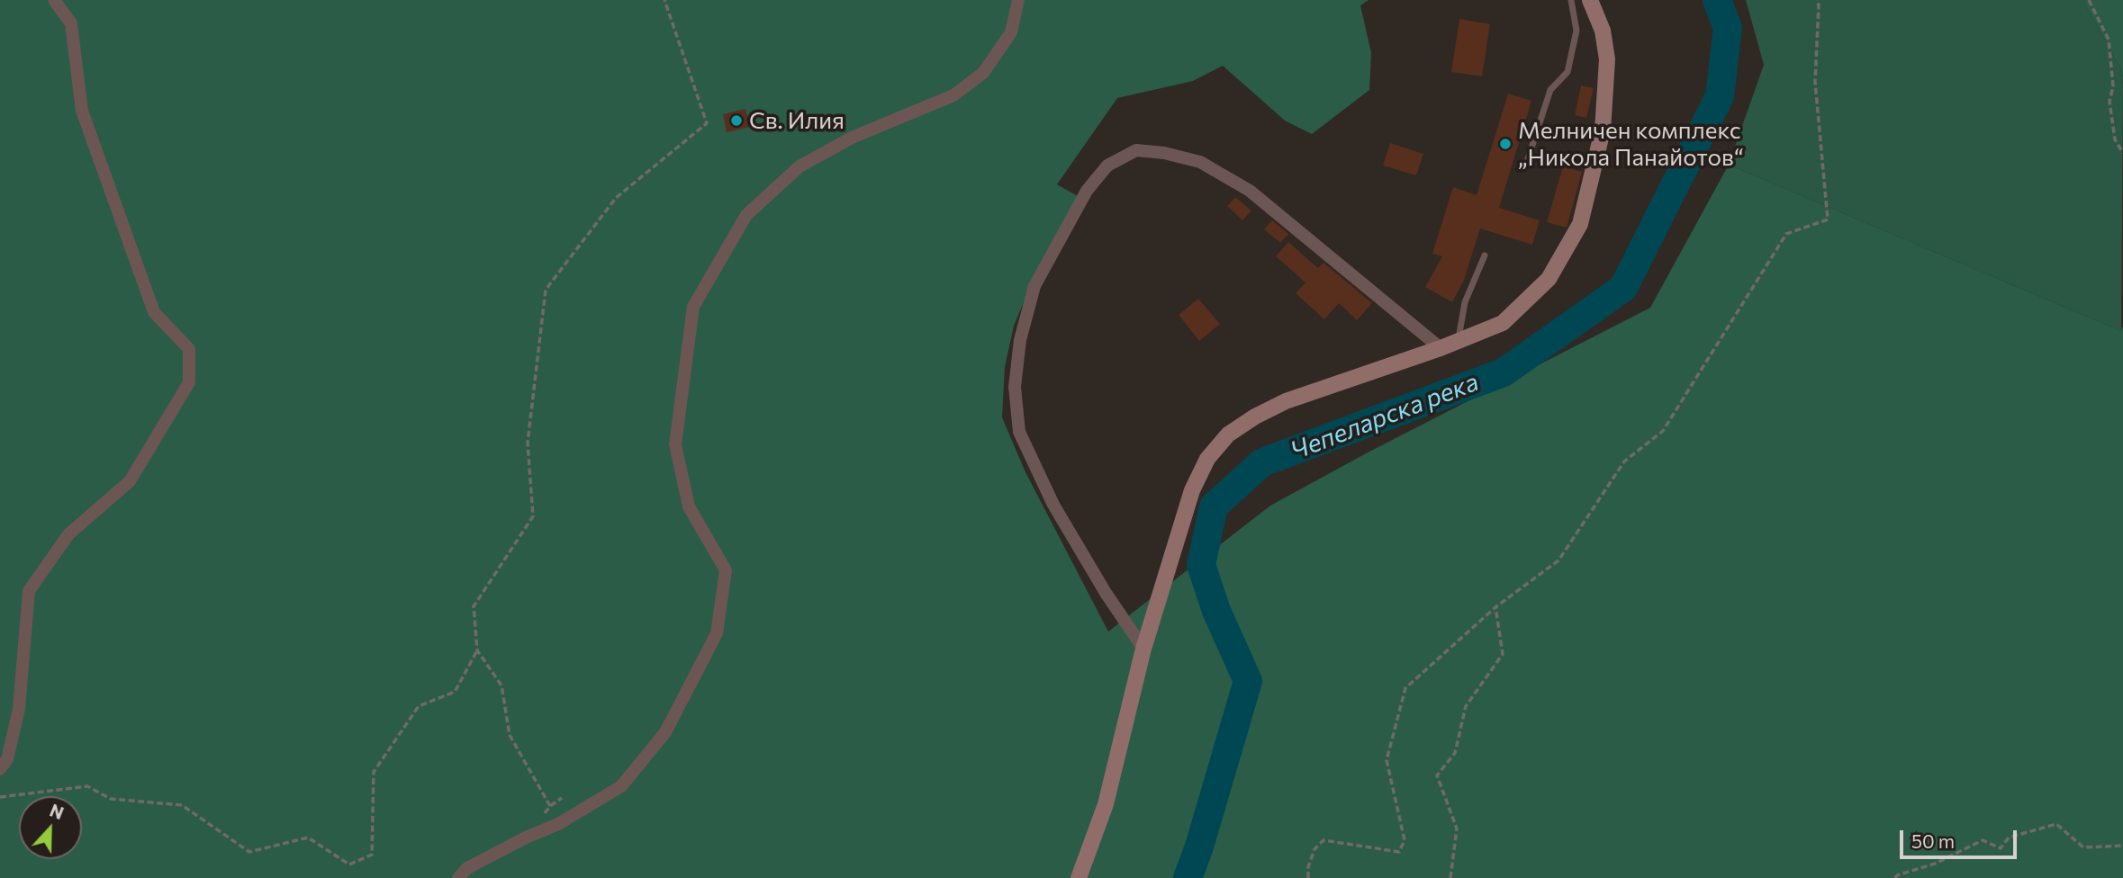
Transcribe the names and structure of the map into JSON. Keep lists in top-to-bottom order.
{
  "water": ["Чепеларска река"],
  "places": ["Св. Илия", "Мелничен комплекс „Никола Панайотов“"],
  "scale_bar": "50 m",
  "north": "top"
}
